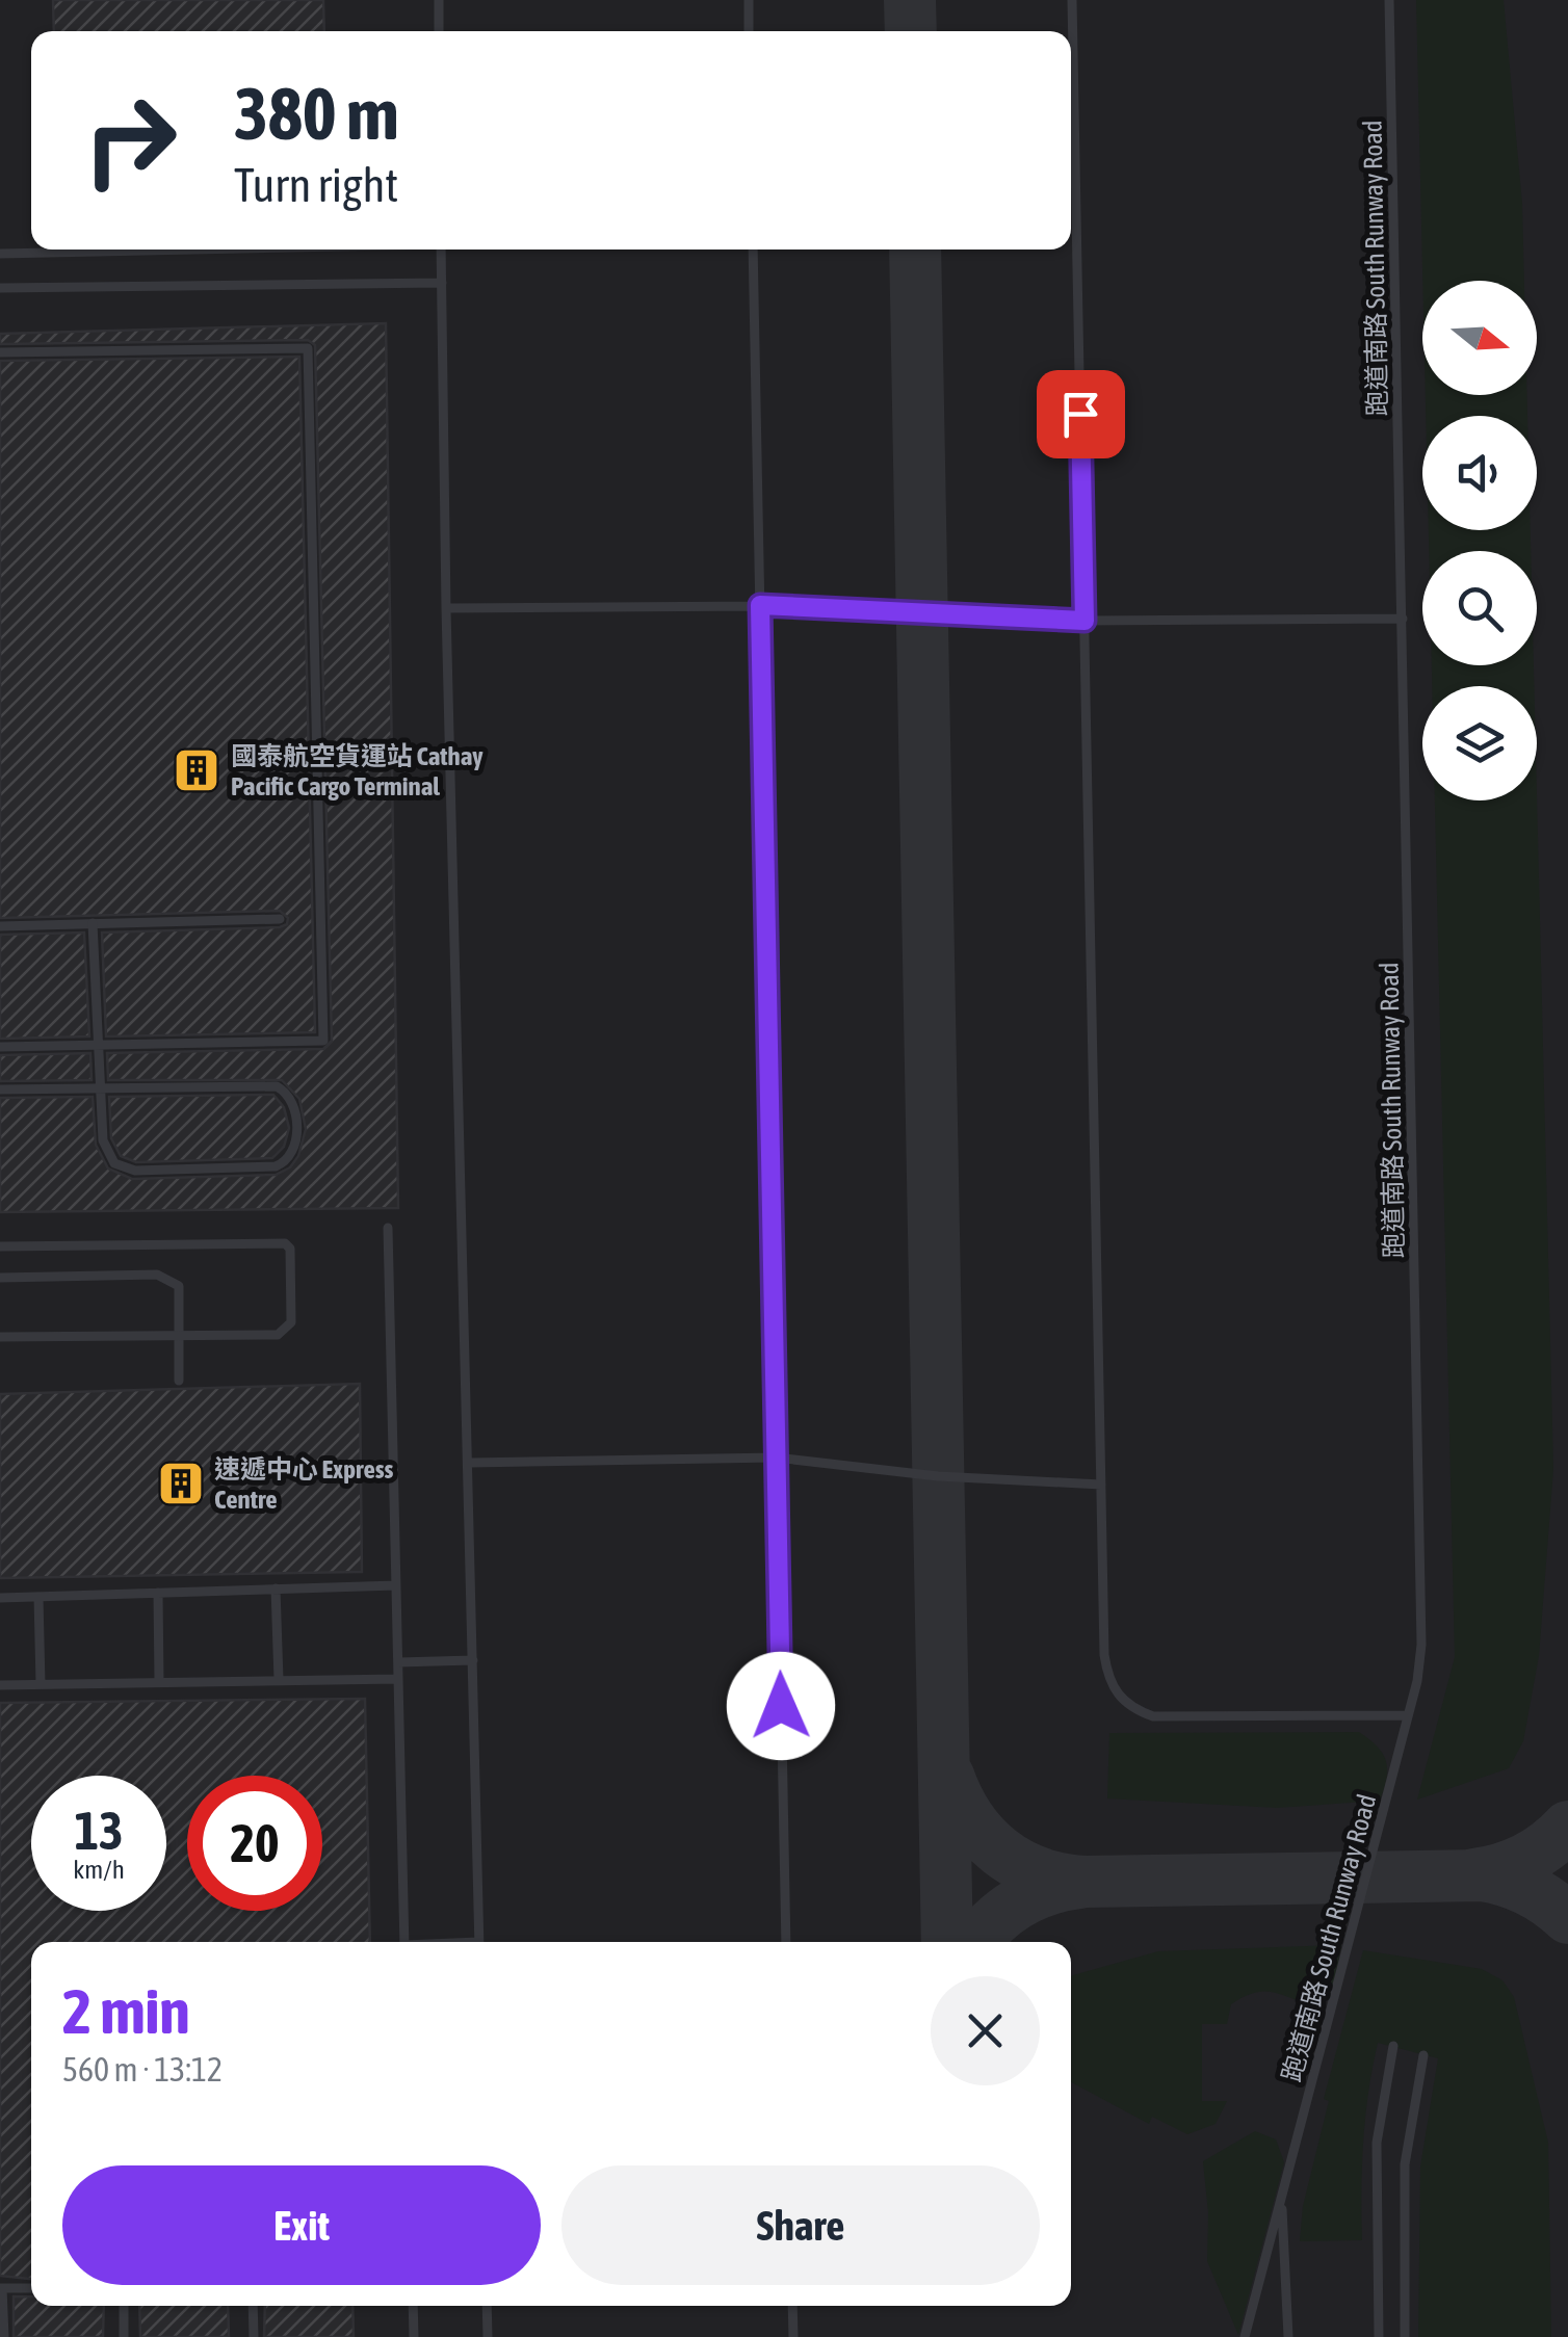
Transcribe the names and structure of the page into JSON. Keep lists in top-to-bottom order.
{
  "streets": {
    "lane": ["跑道南路 South Runway Road"]
  },
  "places": {
    "building": ["國泰航空貨運站 Cathay Pacific Cargo Terminal", "速遞中心 Express Centre"]
  },
  "north": "right",
  "page": {
    "turn": ["380 m", "Turn right"],
    "speed": "13 km/h",
    "limit": "20",
    "heading": ["2 min", "560 m · 13:12"],
    "buttons": ["Exit", "Share"]
  }
}
